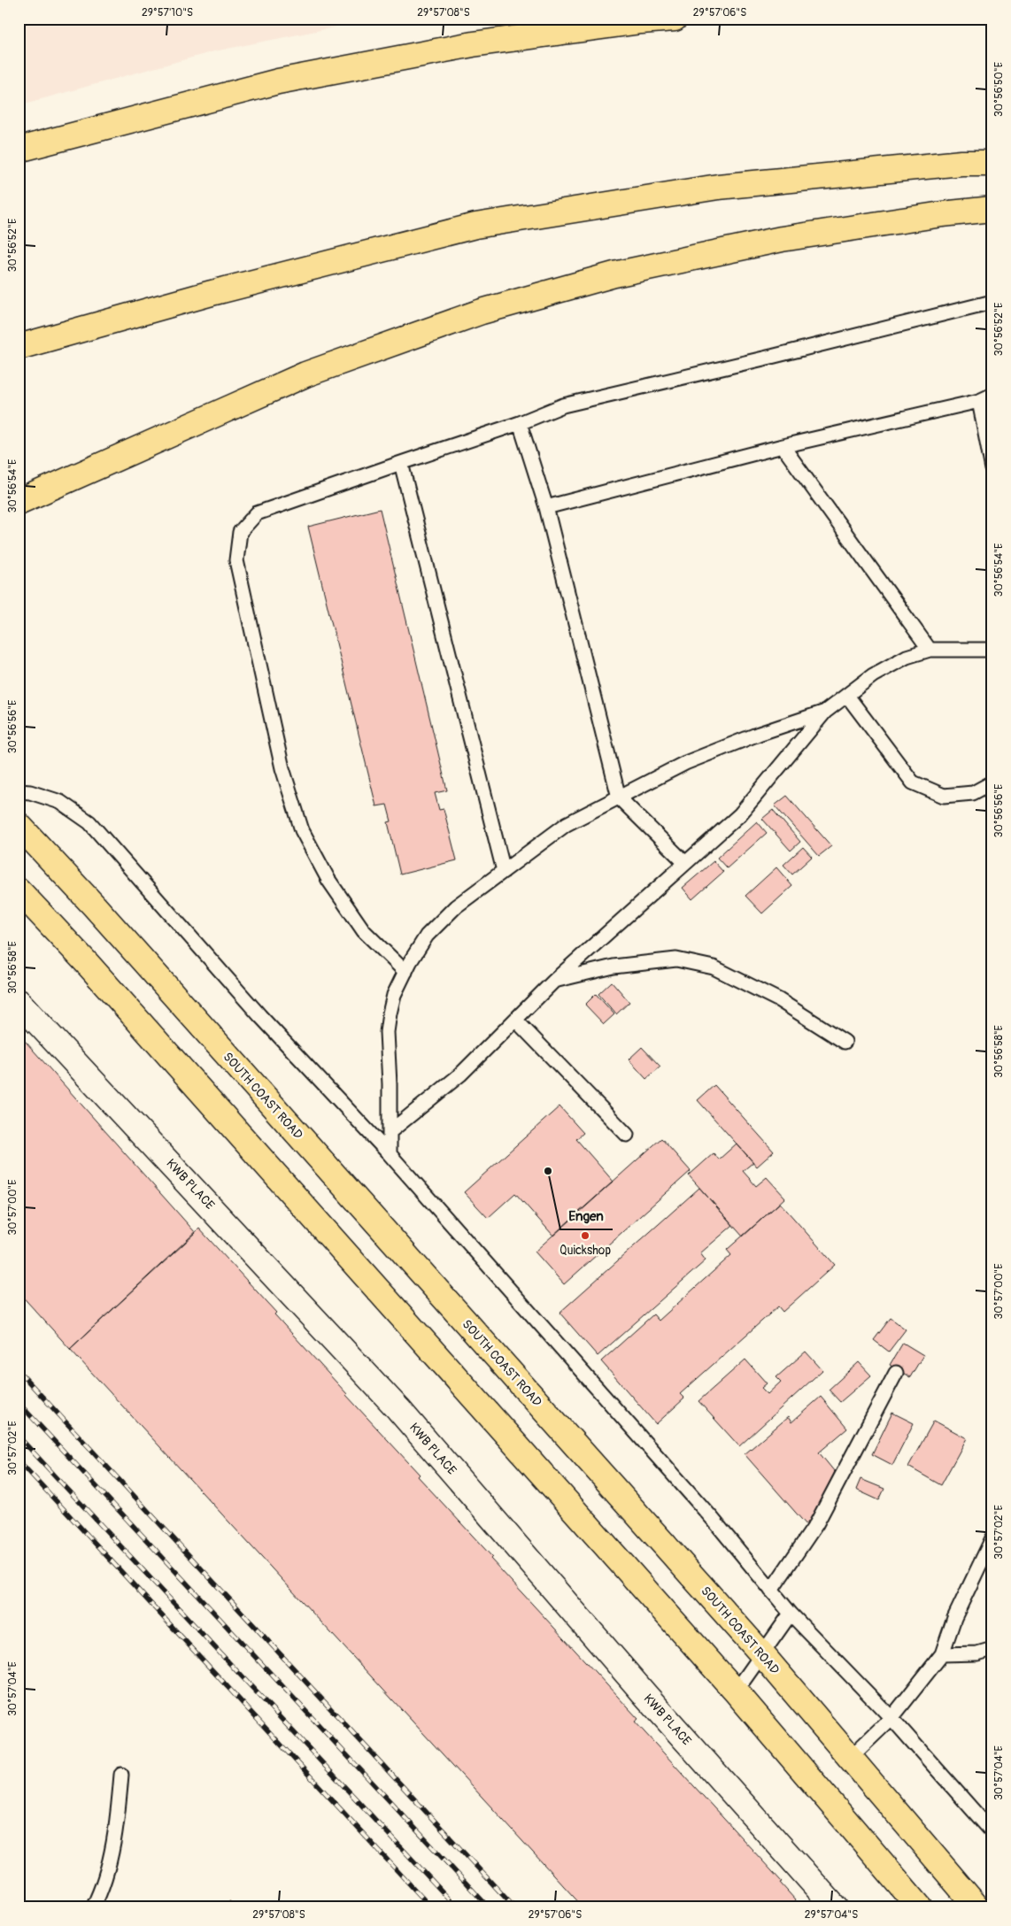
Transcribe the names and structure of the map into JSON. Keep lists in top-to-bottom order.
{
  "streets": {
    "main road": ["SOUTH COAST ROAD"],
    "street": ["KWB PLACE"]
  },
  "places": ["Engen", "Quickshop"],
  "coordinates": [
    "29°57'10\"S",
    "29°57'08\"S",
    "29°57'06\"S",
    "30°56'50\"E",
    "30°56'52\"E",
    "30°56'54\"E",
    "30°56'56\"E",
    "30°56'58\"E",
    "30°57'00\"E",
    "30°57'02\"E",
    "30°57'04\"E",
    "29°57'04\"S"
  ]
}
